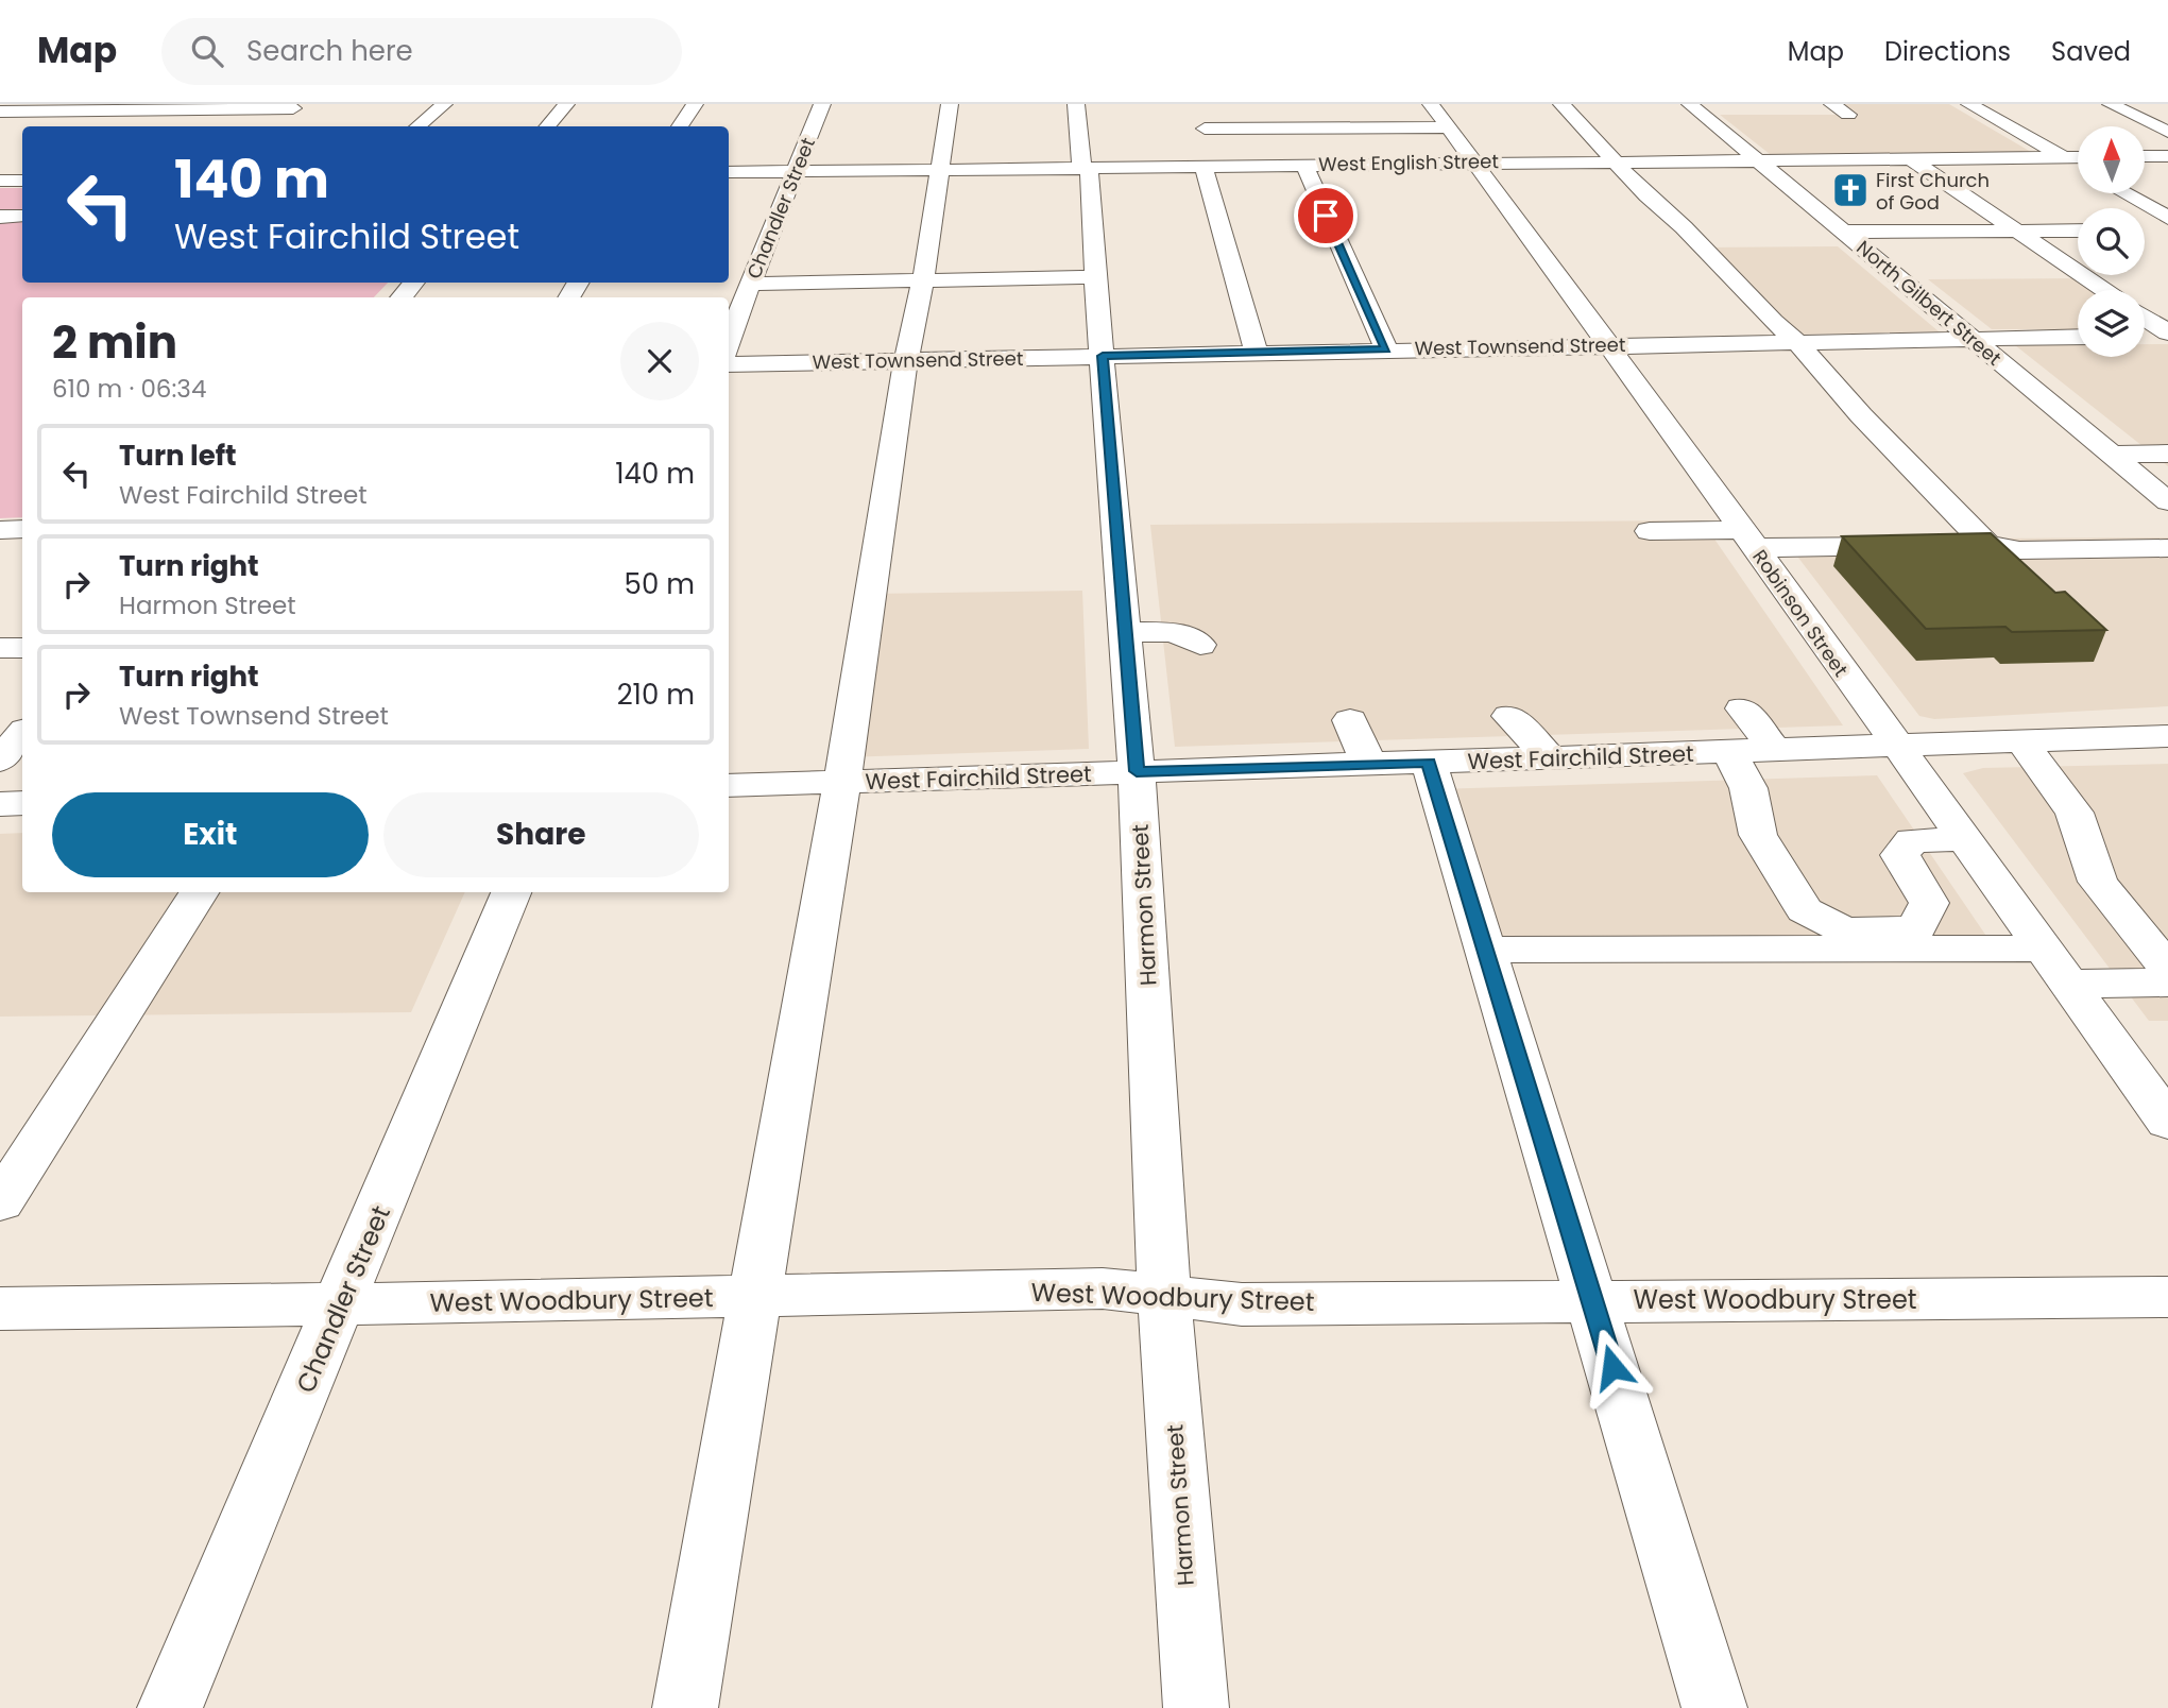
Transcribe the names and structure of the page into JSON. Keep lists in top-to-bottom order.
{
  "streets": {
    "street": [
      "West English Street",
      "Chandler Street",
      "North Gilbert Street",
      "West Townsend Street",
      "Robinson Street",
      "West Fairchild Street",
      "Harmon Street",
      "West Woodbury Street"
    ]
  },
  "crossings": [
    ["West English Street", "Chandler Street"],
    ["West English Street", "North Gilbert Street"],
    ["West English Street", "Robinson Street"],
    ["West English Street", "Harmon Street"],
    ["Chandler Street", "West Woodbury Street"],
    ["North Gilbert Street", "West Townsend Street"],
    ["West Townsend Street", "Robinson Street"],
    ["West Townsend Street", "Harmon Street"],
    ["Robinson Street", "West Fairchild Street"],
    ["West Fairchild Street", "Harmon Street"],
    ["Harmon Street", "West Woodbury Street"]
  ],
  "places": {
    "church": ["First Church of God"]
  },
  "north": "top",
  "page": {
    "header": "Map",
    "search": "Search here",
    "nav": ["Map", "Directions", "Saved"],
    "turn": ["140 m", "West Fairchild Street"],
    "heading": ["2 min", "610 m · 06:34"],
    "list": [
      {
        "name": "Turn left",
        "note": "West Fairchild Street",
        "value": "140 m"
      },
      {
        "name": "Turn right",
        "note": "Harmon Street",
        "value": "50 m"
      },
      {
        "name": "Turn right",
        "note": "West Townsend Street",
        "value": "210 m"
      }
    ],
    "buttons": ["Exit", "Share"]
  }
}
